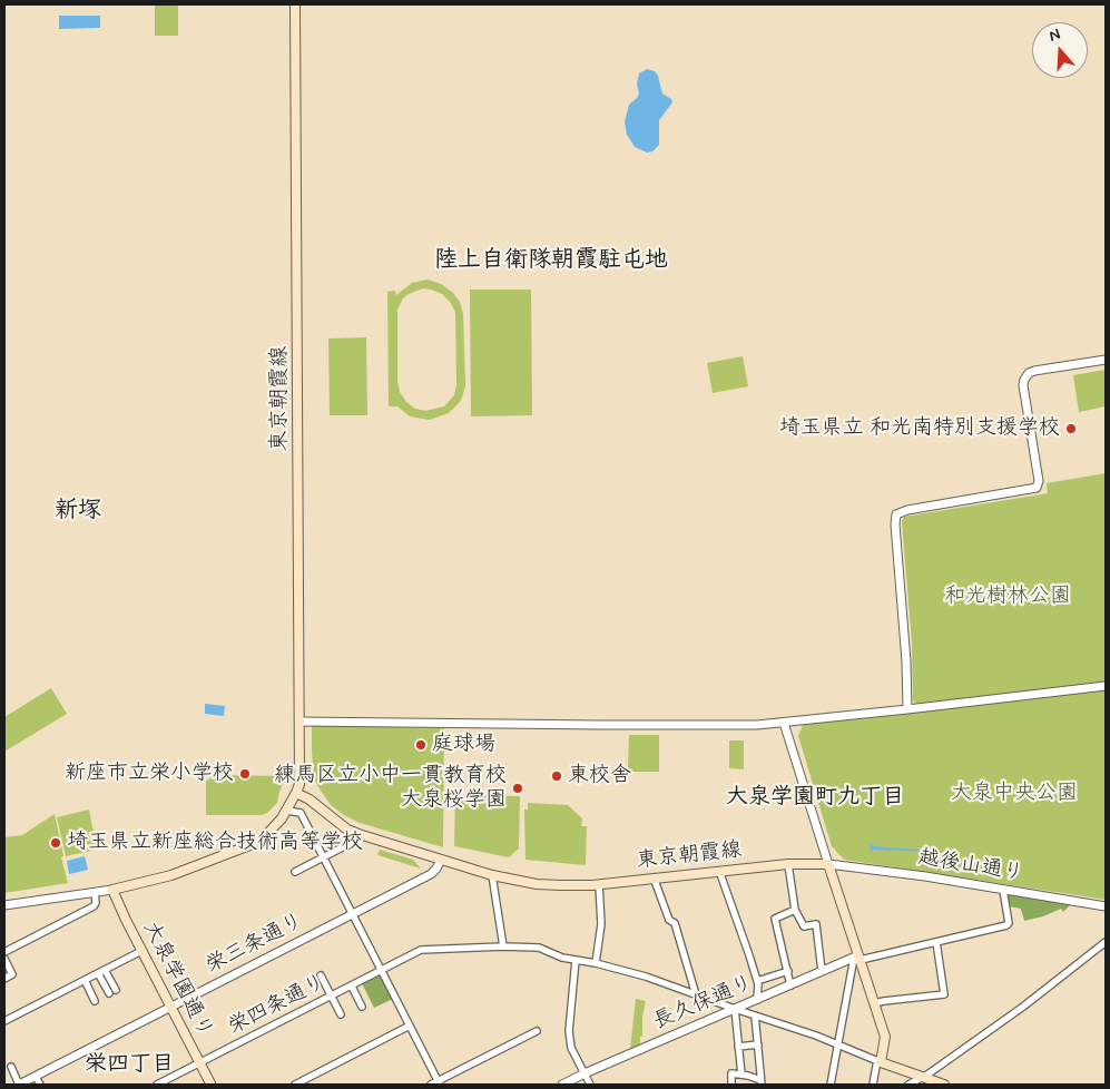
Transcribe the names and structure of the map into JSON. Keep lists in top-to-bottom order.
{
  "streets": {
    "main road": ["東京朝霞線", "大泉学園通り"],
    "street": [
      "越後山通り",
      "栄三条通り",
      "長久保通り",
      "栄四条通り"
    ]
  },
  "crossings": [
    ["東京朝霞線", "越後山通り"],
    ["東京朝霞線", "栄三条通り"],
    ["東京朝霞線", "大泉学園通り"],
    ["栄三条通り", "大泉学園通り"],
    ["大泉学園通り", "栄四条通り"],
    ["長久保通り", "栄四条通り"]
  ],
  "districts": [
    "陸上自衛隊朝霞駐屯地",
    "新塚",
    "大泉学園町九丁目",
    "栄四丁目"
  ],
  "parks": ["和光樹林公園", "大泉中央公園"],
  "places": [
    "埼玉県立 和光南特別支援学校",
    "庭球場",
    "新座市立栄小学校",
    "東校舎",
    "練馬区立小中一貫教育校 大泉桜学園",
    "埼玉県立新座総合技術高等学校"
  ],
  "north": "top"
}
